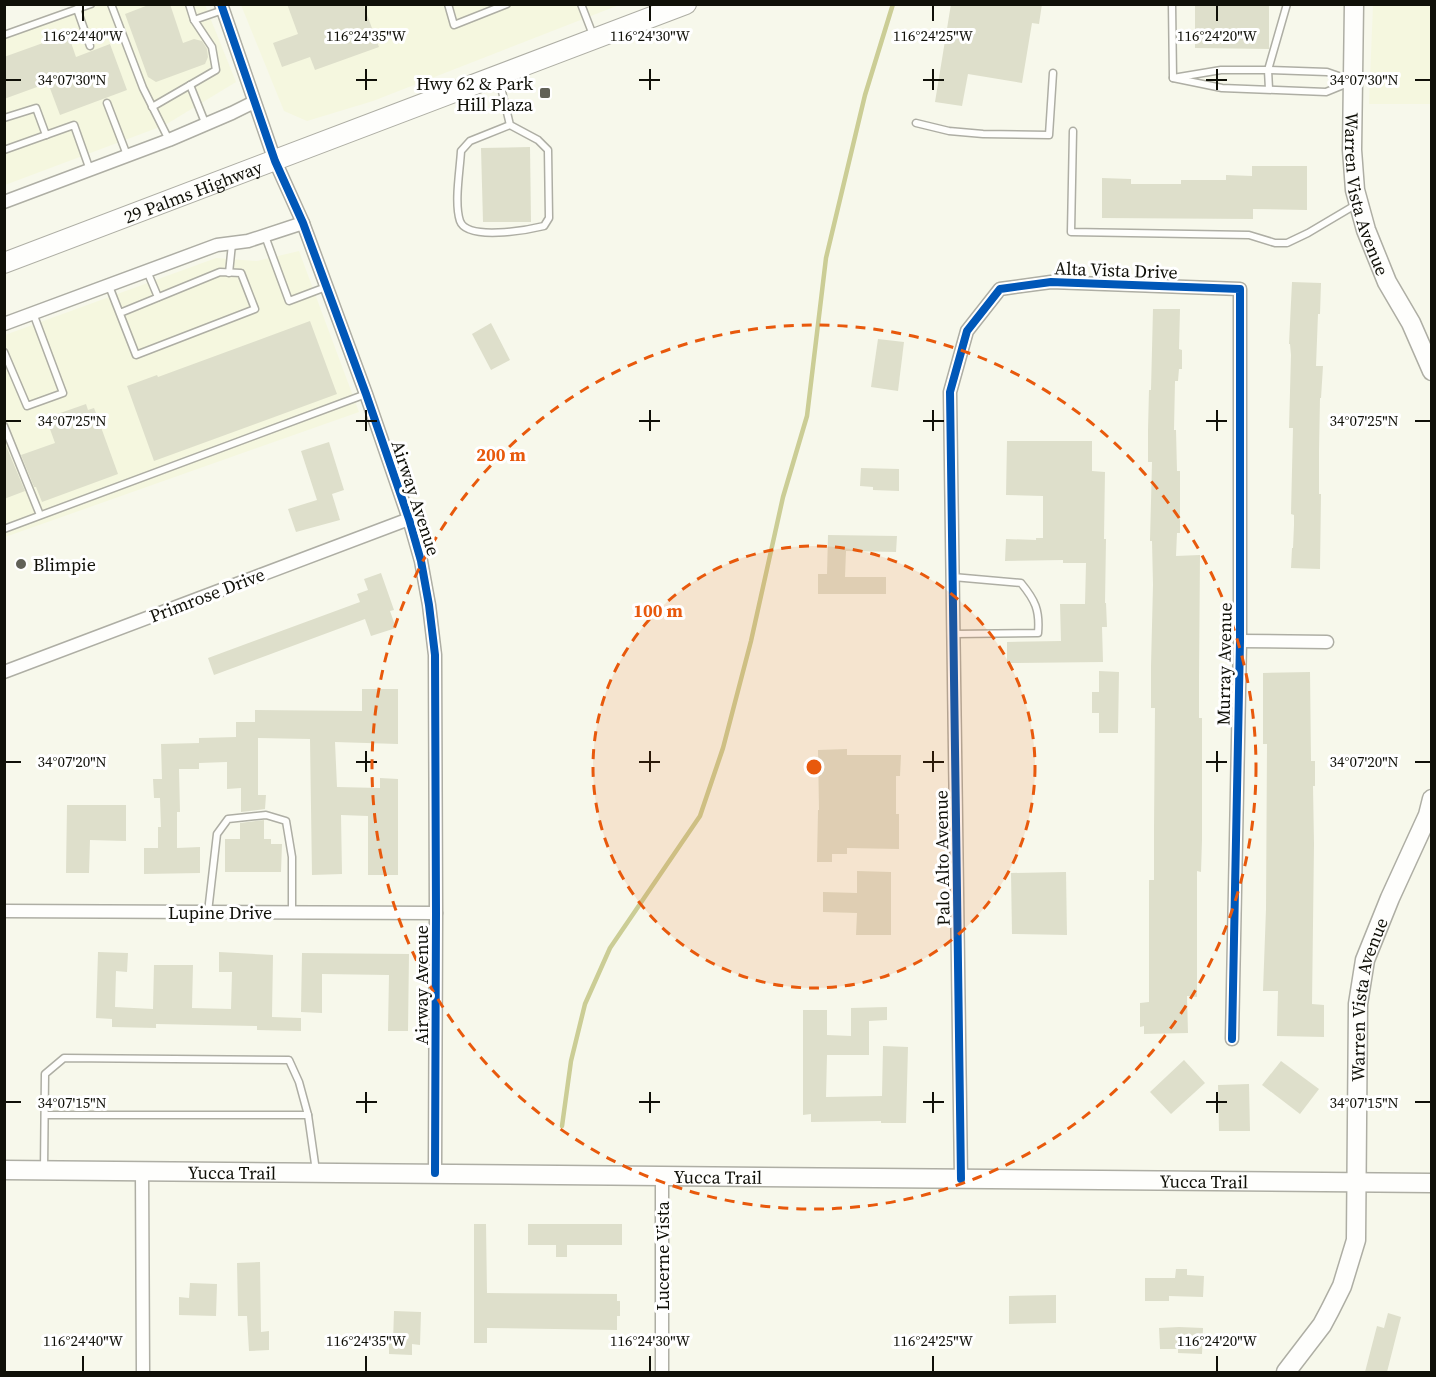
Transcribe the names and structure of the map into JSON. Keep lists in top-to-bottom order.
{
  "streets": {
    "main road": ["29 Palms Highway", "Warren Vista Avenue", "Yucca Trail"],
    "street": [
      "Alta Vista Drive",
      "Airway Avenue",
      "Primrose Drive",
      "Murray Avenue",
      "Palo Alto Avenue",
      "Lupine Drive",
      "Lucerne Vista"
    ]
  },
  "crossings": [
    ["29 Palms Highway", "Airway Avenue"],
    ["Warren Vista Avenue", "Yucca Trail"],
    ["Alta Vista Drive", "Murray Avenue"],
    ["Alta Vista Drive", "Palo Alto Avenue"],
    ["Airway Avenue", "Primrose Drive"],
    ["Airway Avenue", "Lupine Drive"],
    ["Airway Avenue", "Yucca Trail"],
    ["Palo Alto Avenue", "Yucca Trail"],
    ["Yucca Trail", "Lucerne Vista"]
  ],
  "places": {
    "transit": ["Hwy 62 & Park Hill Plaza"],
    "other": ["Blimpie"]
  },
  "coordinates": [
    "116°24'40\"W",
    "116°24'35\"W",
    "116°24'30\"W",
    "116°24'25\"W",
    "116°24'20\"W",
    "34°07'30\"N",
    "34°07'25\"N",
    "34°07'20\"N",
    "34°07'15\"N"
  ],
  "rings": ["200 m", "100 m"]
}
